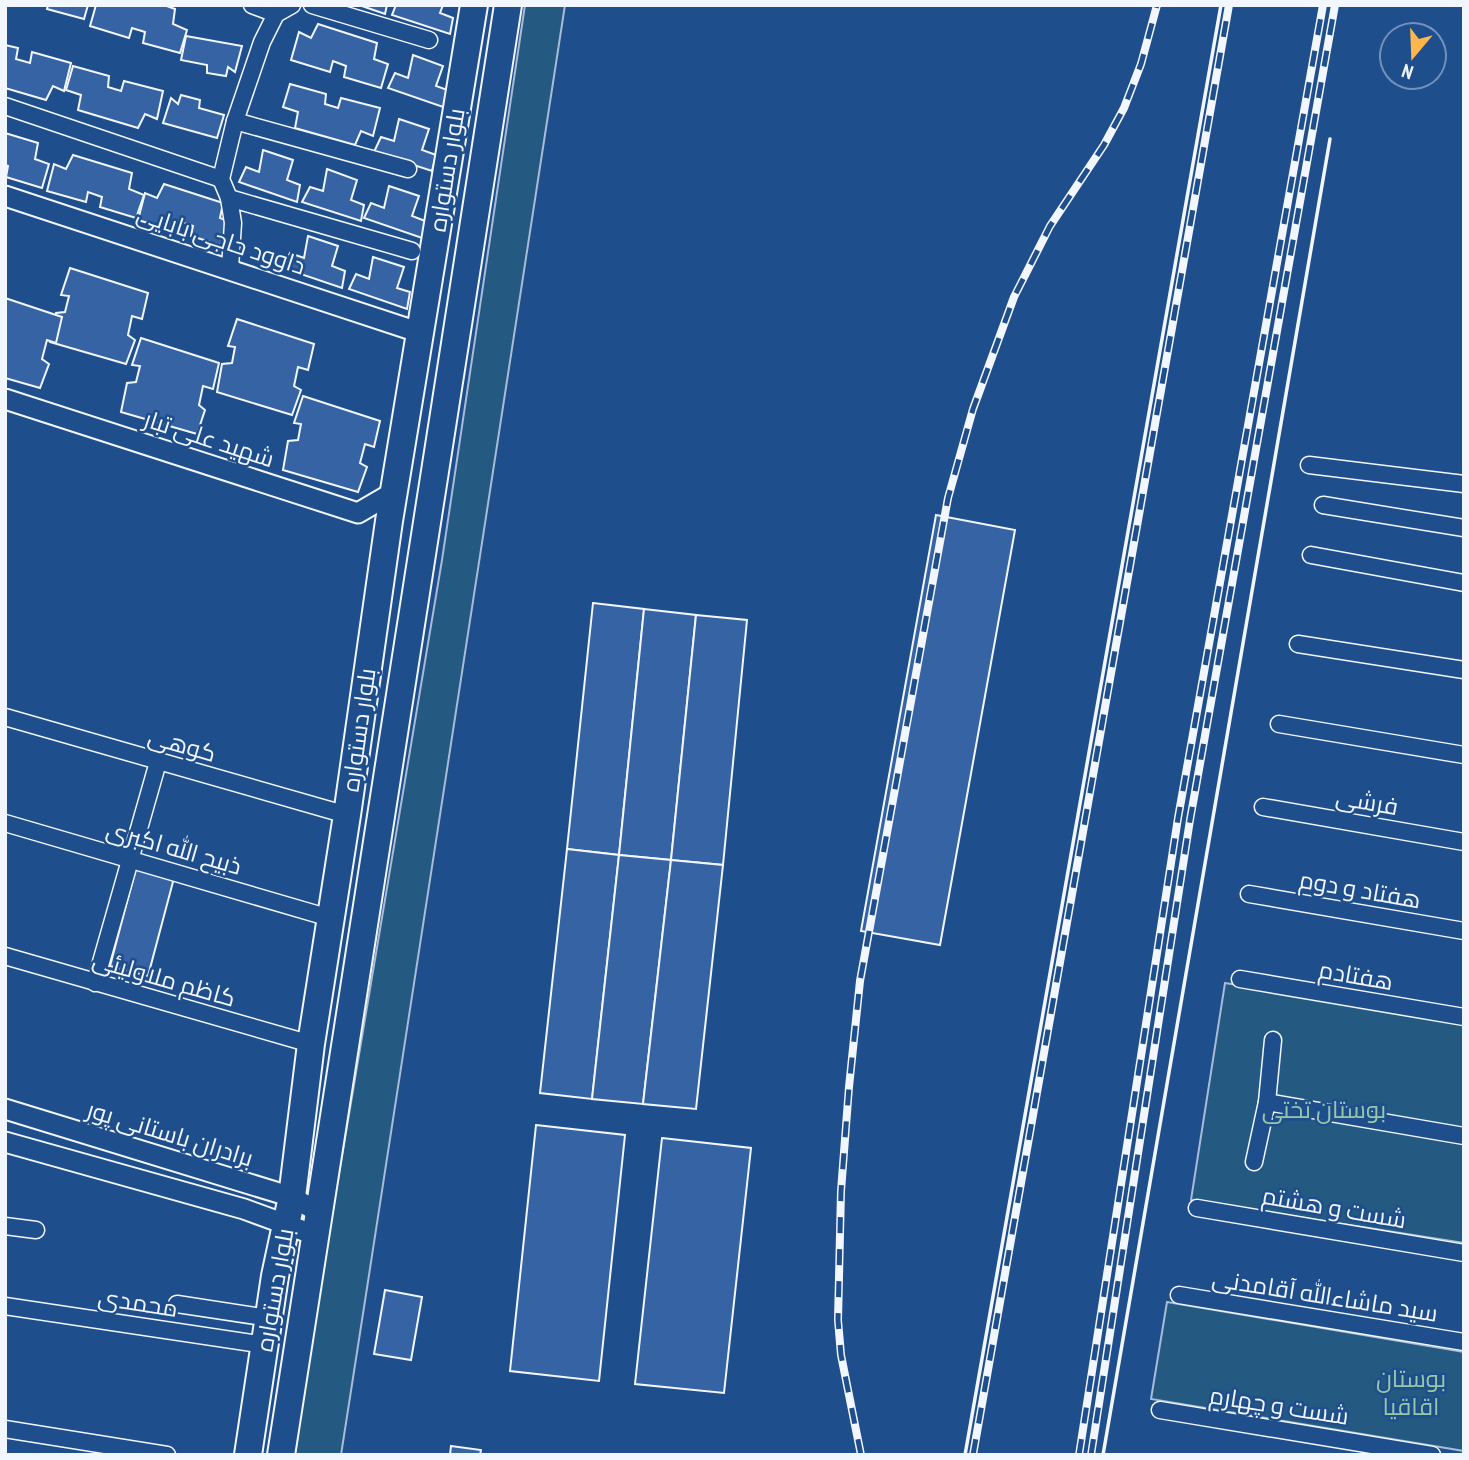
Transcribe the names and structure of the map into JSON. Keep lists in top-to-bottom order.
{
  "streets": {
    "main road": ["بلوار دستواره"],
    "street": [
      "داوود حاجی بابایی",
      "شهید علی تبار",
      "کوهی",
      "فرشی",
      "ذبیح الله اکبری",
      "هفتاد و دوم",
      "هفتادم",
      "کاظم ملاولیئی",
      "برادران باستانی پور",
      "شست و هشتم",
      "سید ماشاءالله آقامدنی",
      "محمدی",
      "شست و چهارم"
    ]
  },
  "crossings": [
    ["بلوار دستواره", "داوود حاجی بابایی"],
    ["بلوار دستواره", "شهید علی تبار"],
    ["بلوار دستواره", "کوهی"],
    ["بلوار دستواره", "ذبیح الله اکبری"],
    ["بلوار دستواره", "کاظم ملاولیئی"],
    ["بلوار دستواره", "برادران باستانی پور"],
    ["بلوار دستواره", "محمدی"]
  ],
  "parks": ["بوستان تختی", "بوستان اقاقیا"],
  "north": "bottom"
}
